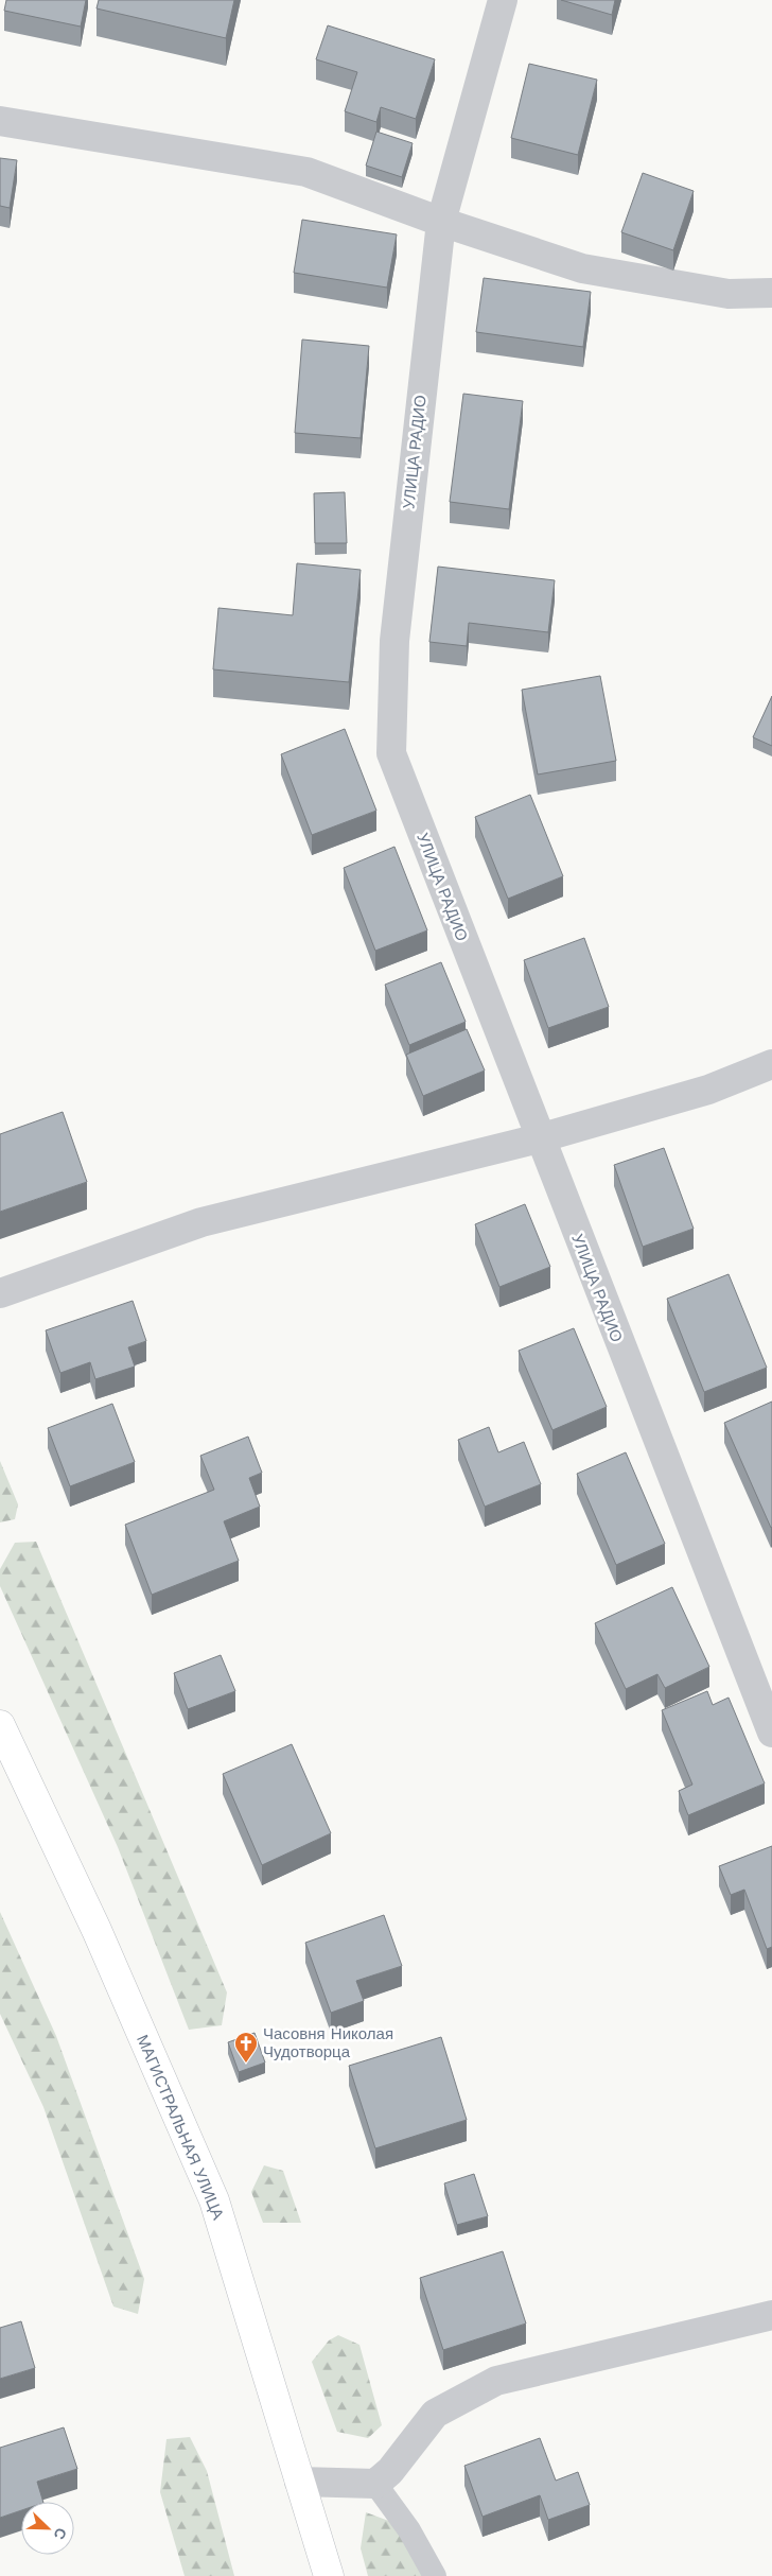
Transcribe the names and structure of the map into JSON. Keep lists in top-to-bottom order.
{
  "streets": {
    "main road": ["МАГИСТРАЛЬНАЯ УЛИЦА"],
    "street": ["УЛИЦА РАДИО"]
  },
  "places": {
    "church": ["Часовня Николая Чудотворца"]
  },
  "north": "bottom right"
}
